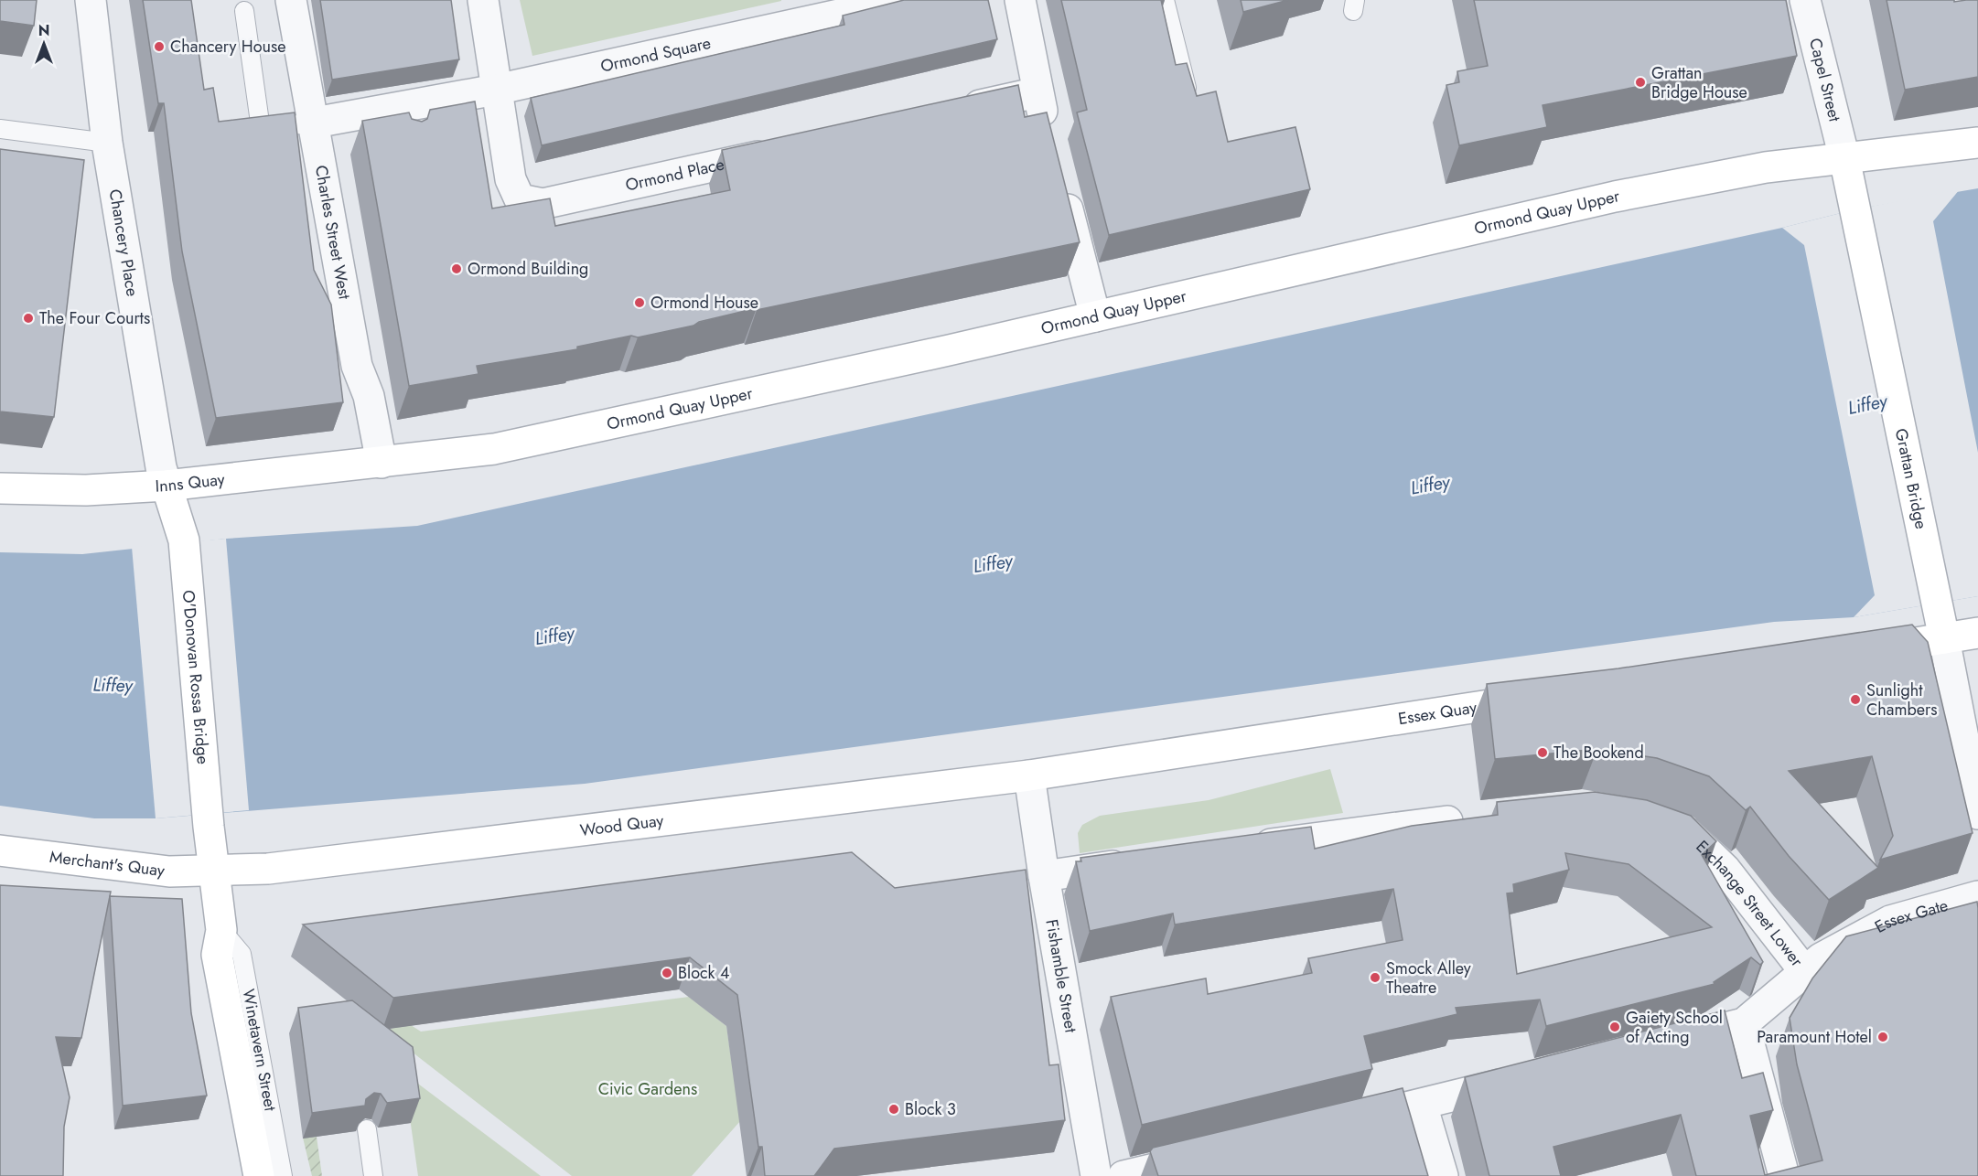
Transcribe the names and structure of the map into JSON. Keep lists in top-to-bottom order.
{
  "streets": {
    "main road": [
      "Ormond Quay Upper",
      "Grattan Bridge",
      "Inns Quay",
      "O'Donovan Rossa Bridge",
      "Essex Quay",
      "Wood Quay",
      "Merchant's Quay",
      "Winetavern Street"
    ],
    "street": [
      "Ormond Square",
      "Capel Street",
      "Ormond Place",
      "Charles Street West",
      "Chancery Place",
      "Exchange Street Lower",
      "Essex Gate",
      "Fishamble Street"
    ]
  },
  "crossings": [
    ["Ormond Square", "Ormond Place"],
    ["Ormond Square", "Charles Street West"],
    ["Capel Street", "Ormond Quay Upper"],
    ["Capel Street", "Grattan Bridge"],
    ["Ormond Quay Upper", "Charles Street West"],
    ["Ormond Quay Upper", "Grattan Bridge"],
    ["Ormond Quay Upper", "Inns Quay"],
    ["Charles Street West", "Inns Quay"],
    ["Chancery Place", "Inns Quay"],
    ["Chancery Place", "O'Donovan Rossa Bridge"],
    ["Inns Quay", "O'Donovan Rossa Bridge"],
    ["O'Donovan Rossa Bridge", "Wood Quay"],
    ["O'Donovan Rossa Bridge", "Merchant's Quay"],
    ["O'Donovan Rossa Bridge", "Winetavern Street"],
    ["Essex Quay", "Wood Quay"],
    ["Essex Quay", "Fishamble Street"],
    ["Wood Quay", "Merchant's Quay"],
    ["Wood Quay", "Fishamble Street"],
    ["Wood Quay", "Winetavern Street"],
    ["Merchant's Quay", "Winetavern Street"],
    ["Exchange Street Lower", "Essex Gate"]
  ],
  "water": ["Liffey"],
  "parks": ["Civic Gardens"],
  "places": [
    "Chancery House",
    "Grattan Bridge House",
    "Ormond Building",
    "Ormond House",
    "The Four Courts",
    "Sunlight Chambers",
    "The Bookend",
    "Block 4",
    "Smock Alley Theatre",
    "Gaiety School of Acting",
    "Paramount Hotel",
    "Block 3"
  ],
  "north": "top"
}
